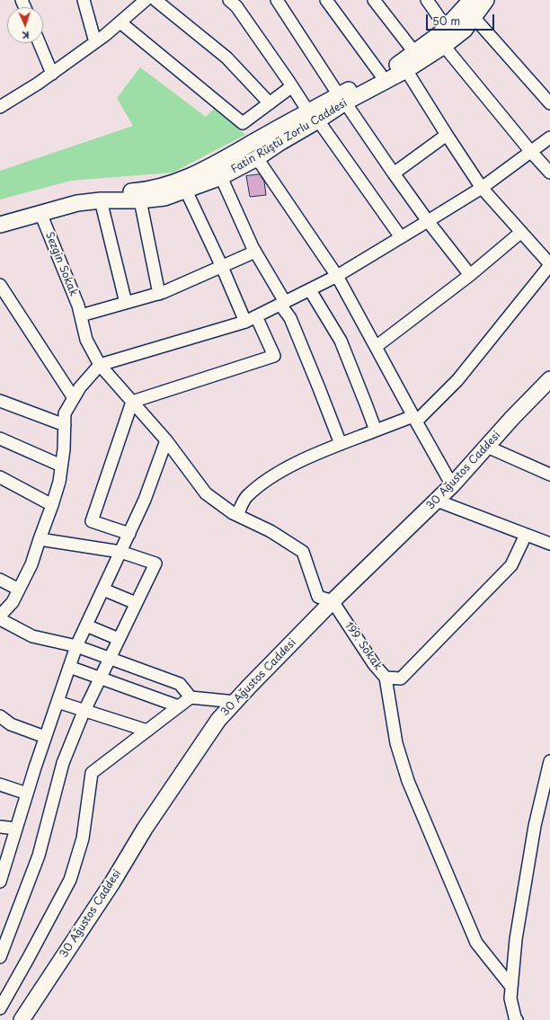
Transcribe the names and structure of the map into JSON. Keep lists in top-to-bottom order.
{
  "streets": {
    "main road": ["Fatin Rüştü Zorlu Caddesi", "30 Ağustos Caddesi"],
    "street": ["Sezgin Sokak", "199. Sokak"]
  },
  "crossings": [
    ["Fatin Rüştü Zorlu Caddesi", "Sezgin Sokak"],
    ["Sezgin Sokak", "30 Ağustos Caddesi"],
    ["Sezgin Sokak", "199. Sokak"],
    ["30 Ağustos Caddesi", "199. Sokak"]
  ],
  "scale_bar": "50 m",
  "north": "bottom"
}
